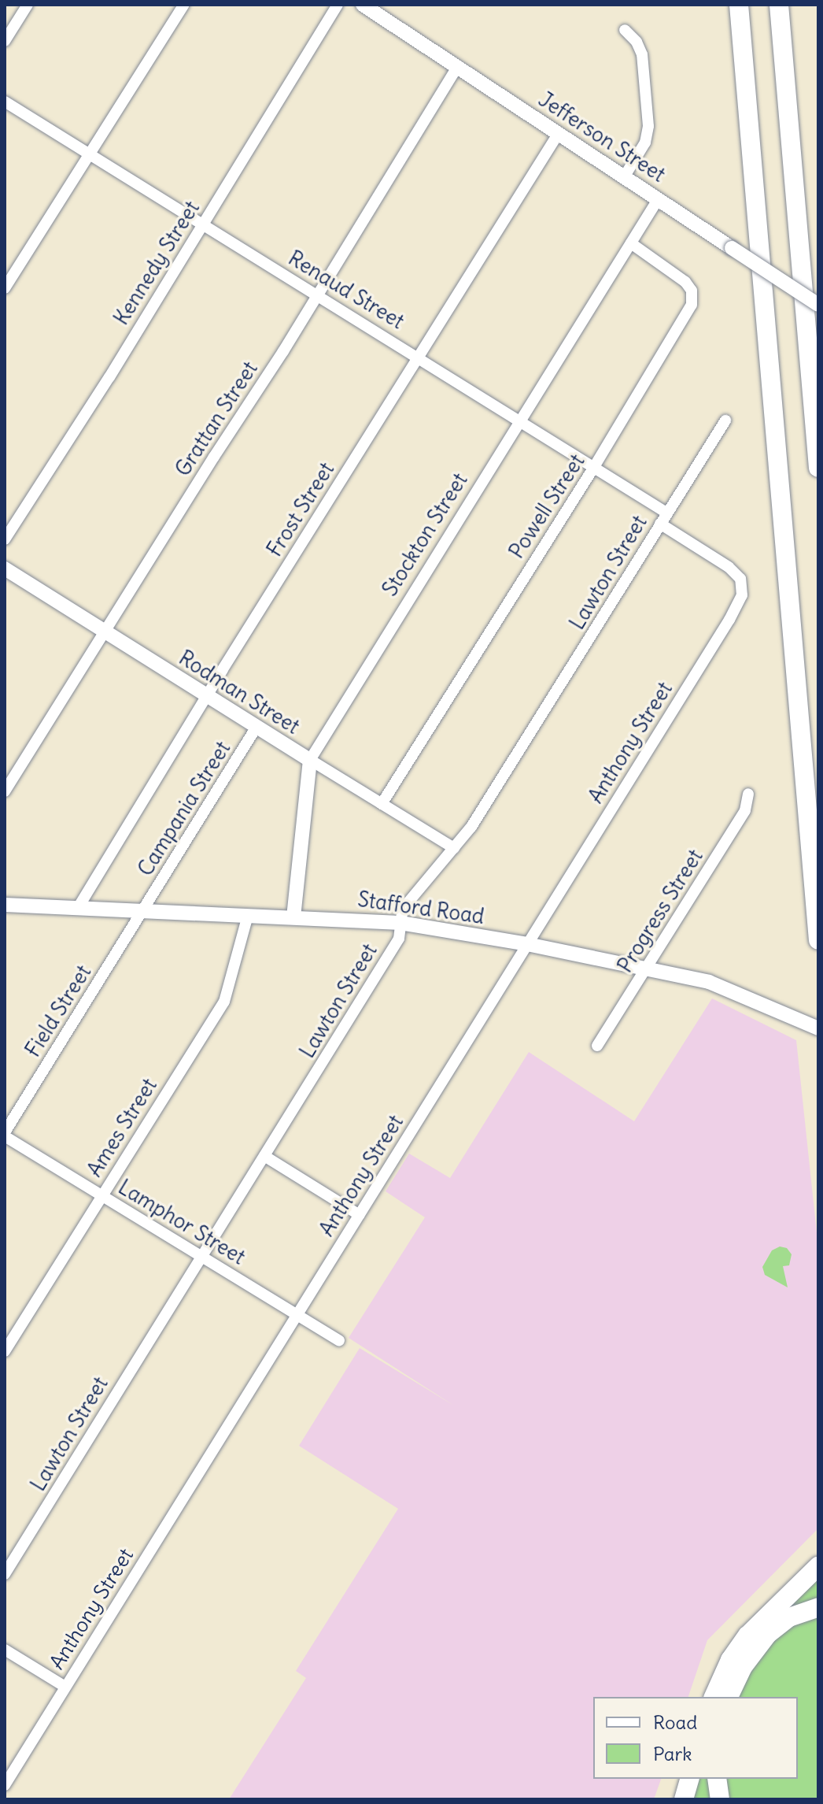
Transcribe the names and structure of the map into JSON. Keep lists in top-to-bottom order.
{
  "streets": {
    "street": [
      "Jefferson Street",
      "Kennedy Street",
      "Renaud Street",
      "Grattan Street",
      "Powell Street",
      "Frost Street",
      "Stockton Street",
      "Lawton Street",
      "Rodman Street",
      "Anthony Street",
      "Campania Street",
      "Stafford Road",
      "Progress Street",
      "Field Street",
      "Ames Street",
      "Lamphor Street"
    ]
  },
  "crossings": [
    ["Jefferson Street", "Grattan Street"],
    ["Jefferson Street", "Frost Street"],
    ["Jefferson Street", "Stockton Street"],
    ["Kennedy Street", "Renaud Street"],
    ["Renaud Street", "Grattan Street"],
    ["Renaud Street", "Powell Street"],
    ["Renaud Street", "Frost Street"],
    ["Renaud Street", "Stockton Street"],
    ["Renaud Street", "Lawton Street"],
    ["Renaud Street", "Anthony Street"],
    ["Grattan Street", "Rodman Street"],
    ["Powell Street", "Stockton Street"],
    ["Powell Street", "Rodman Street"],
    ["Frost Street", "Rodman Street"],
    ["Frost Street", "Stafford Road"],
    ["Stockton Street", "Rodman Street"],
    ["Stockton Street", "Stafford Road"],
    ["Lawton Street", "Rodman Street"],
    ["Lawton Street", "Stafford Road"],
    ["Lawton Street", "Lamphor Street"],
    ["Rodman Street", "Campania Street"],
    ["Anthony Street", "Stafford Road"],
    ["Anthony Street", "Lamphor Street"],
    ["Campania Street", "Stafford Road"],
    ["Campania Street", "Field Street"],
    ["Stafford Road", "Progress Street"],
    ["Stafford Road", "Field Street"],
    ["Stafford Road", "Ames Street"],
    ["Field Street", "Lamphor Street"],
    ["Ames Street", "Lamphor Street"]
  ],
  "legend": ["Road", "Park"]
}
